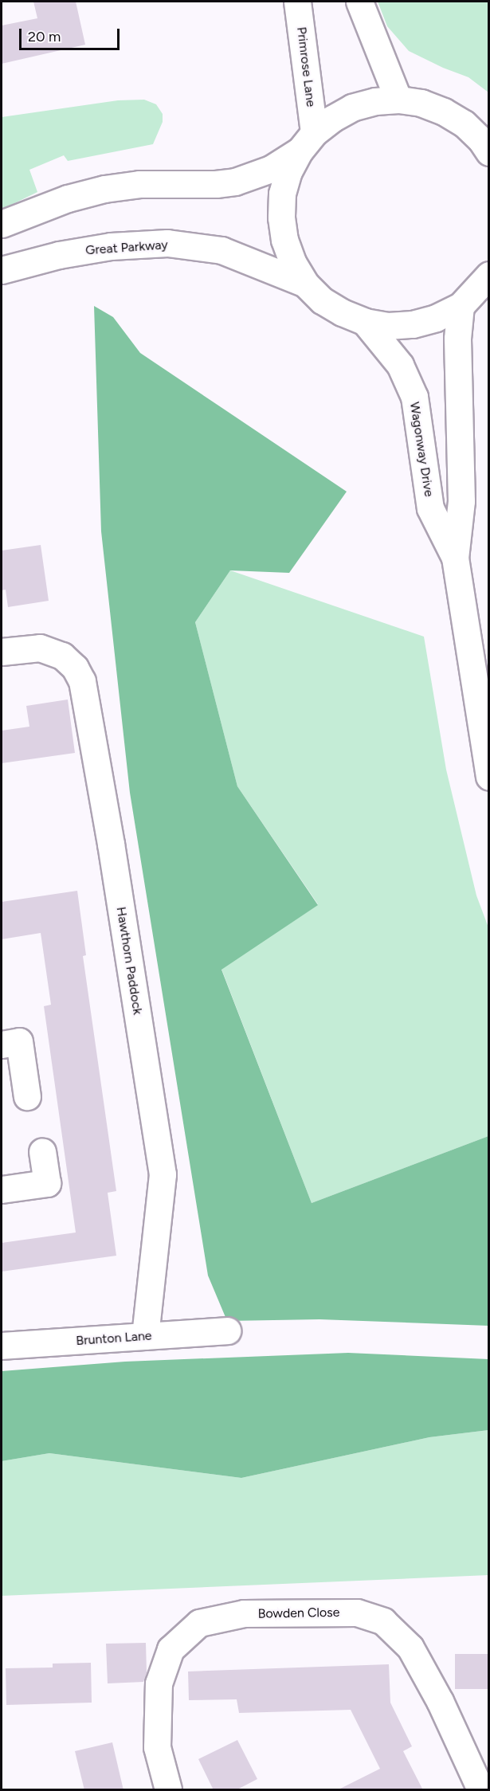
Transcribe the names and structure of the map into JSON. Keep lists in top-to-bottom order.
{
  "streets": {
    "street": [
      "Primrose Lane",
      "Great Parkway",
      "Wagonway Drive",
      "Hawthorn Paddock",
      "Brunton Lane",
      "Bowden Close"
    ]
  },
  "crossings": [
    ["Primrose Lane", "Great Parkway"],
    ["Great Parkway", "Wagonway Drive"],
    ["Hawthorn Paddock", "Brunton Lane"]
  ],
  "scale_bar": "20 m"
}
